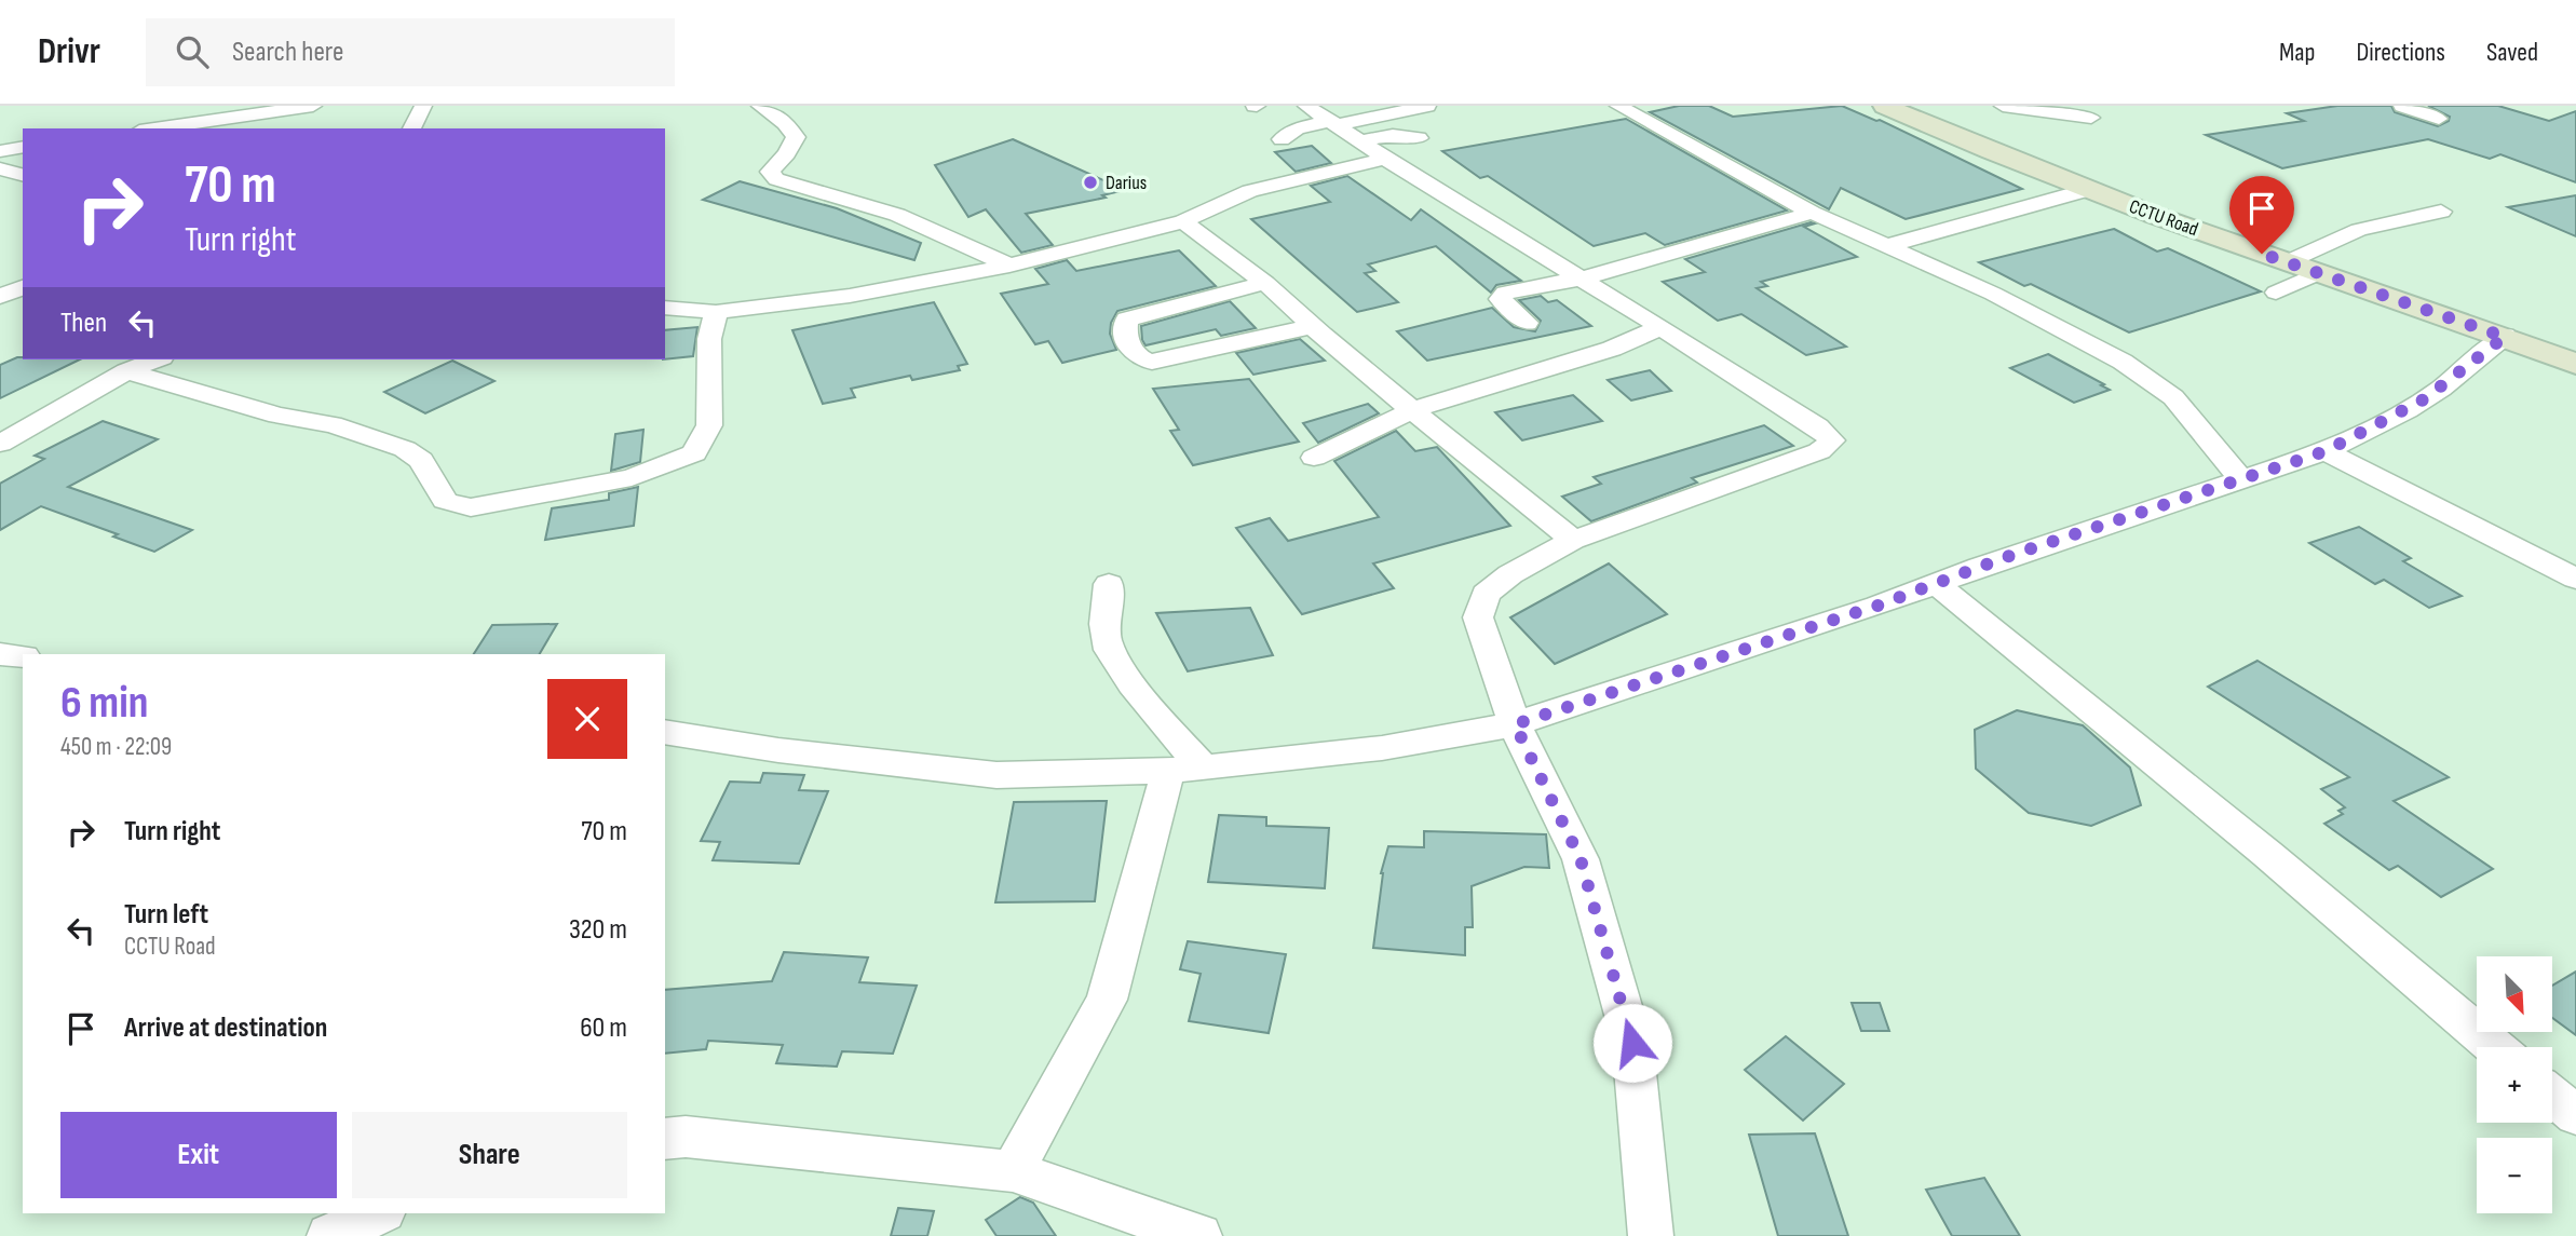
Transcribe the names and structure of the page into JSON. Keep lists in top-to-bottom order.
{
  "streets": {
    "street": ["CCTU Road"]
  },
  "places": ["Darius"],
  "north": "bottom right",
  "page": {
    "header": "Drivr",
    "search": "Search here",
    "nav": ["Map", "Directions", "Saved"],
    "turn": ["70 m", "Turn right"],
    "then": "Then",
    "heading": ["6 min", "450 m · 22:09"],
    "list": [
      {
        "name": "Turn right",
        "value": "70 m"
      },
      {
        "name": "Turn left",
        "note": "CCTU Road",
        "value": "320 m"
      },
      {
        "name": "Arrive at destination",
        "value": "60 m"
      }
    ],
    "map_buttons": ["+", "−"],
    "buttons": ["Exit", "Share"]
  }
}
